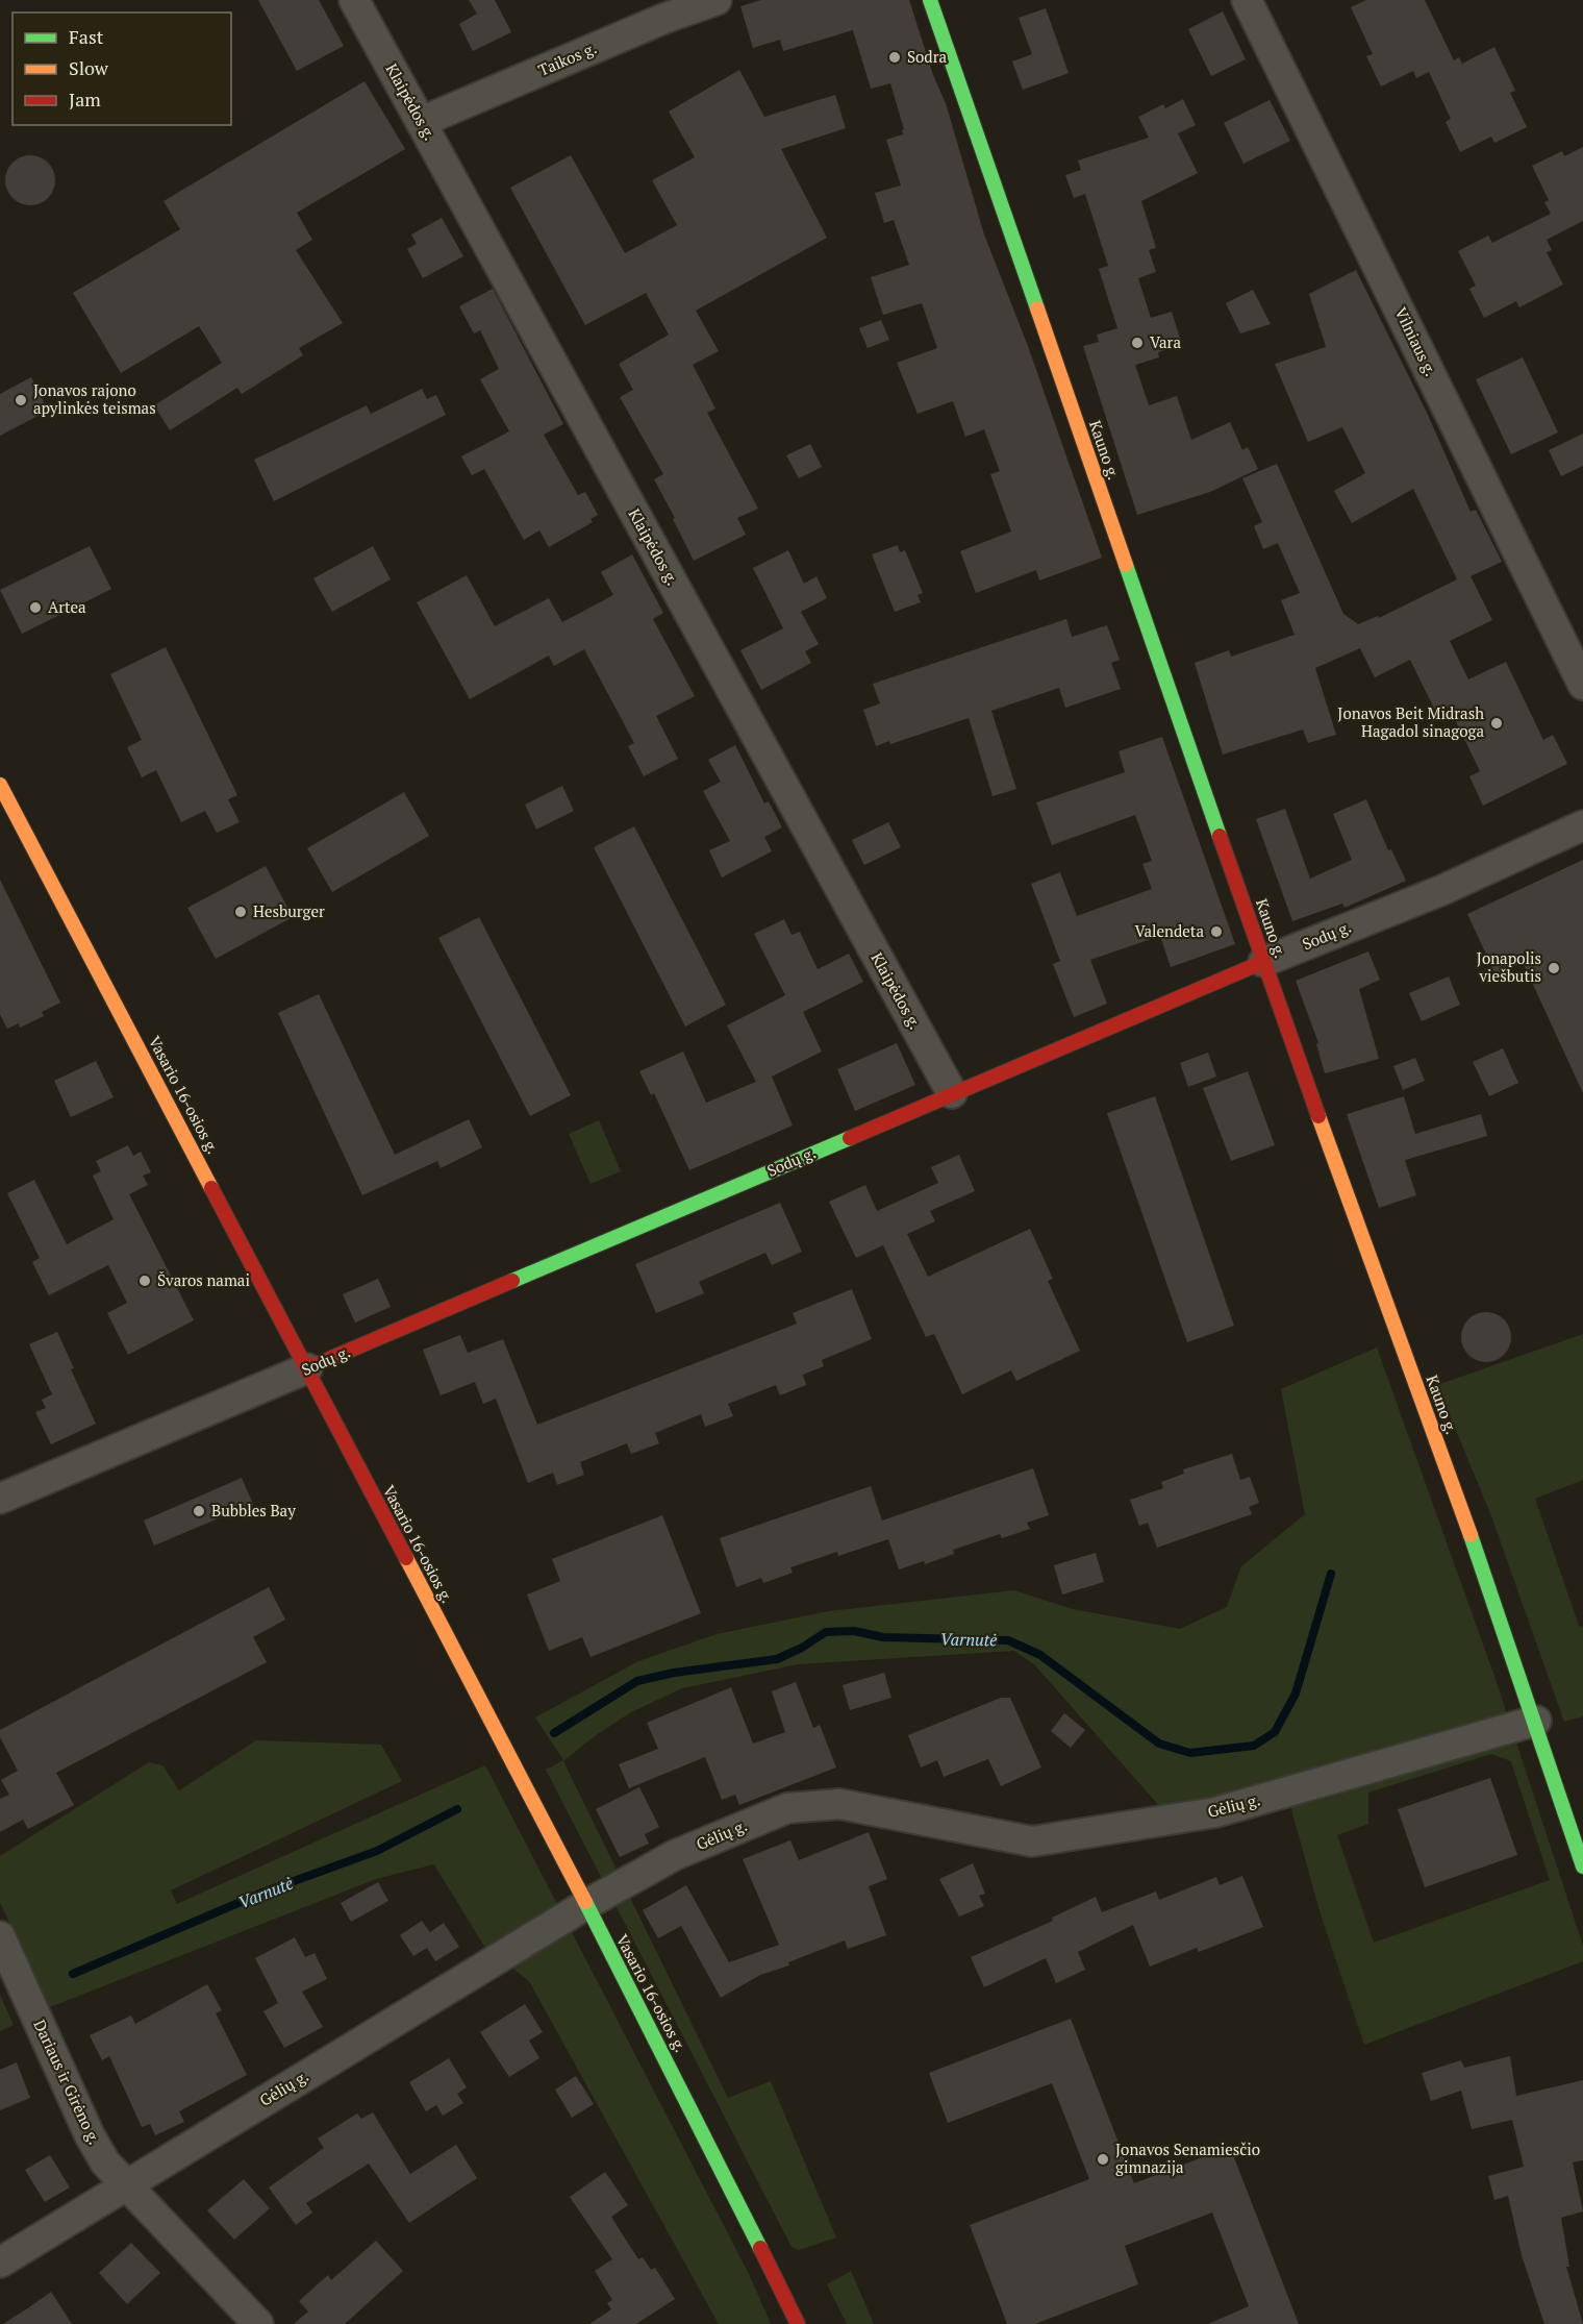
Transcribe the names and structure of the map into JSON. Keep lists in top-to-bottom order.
{
  "streets": {
    "main road": ["Kauno g.", "Sodų g.", "Vasario 16-osios g."],
    "street": [
      "Taikos g.",
      "Klaipėdos g.",
      "Vilniaus g.",
      "Gėlių g.",
      "Dariaus ir Girėno g."
    ]
  },
  "crossings": [
    ["Taikos g.", "Klaipėdos g."],
    ["Klaipėdos g.", "Sodų g."],
    ["Kauno g.", "Sodų g."],
    ["Kauno g.", "Gėlių g."],
    ["Sodų g.", "Vasario 16-osios g."],
    ["Vasario 16-osios g.", "Gėlių g."],
    ["Gėlių g.", "Dariaus ir Girėno g."]
  ],
  "water": ["Varnutė"],
  "places": [
    "Sodra",
    "Vara",
    "Jonavos rajono apylinkės teismas",
    "Artea",
    "Jonavos Beit Midrash Hagadol sinagoga",
    "Hesburger",
    "Valendeta",
    "Jonapolis viešbutis",
    "Švaros namai",
    "Bubbles Bay",
    "Jonavos Senamiesčio gimnazija"
  ],
  "legend": ["Fast", "Slow", "Jam"]
}
